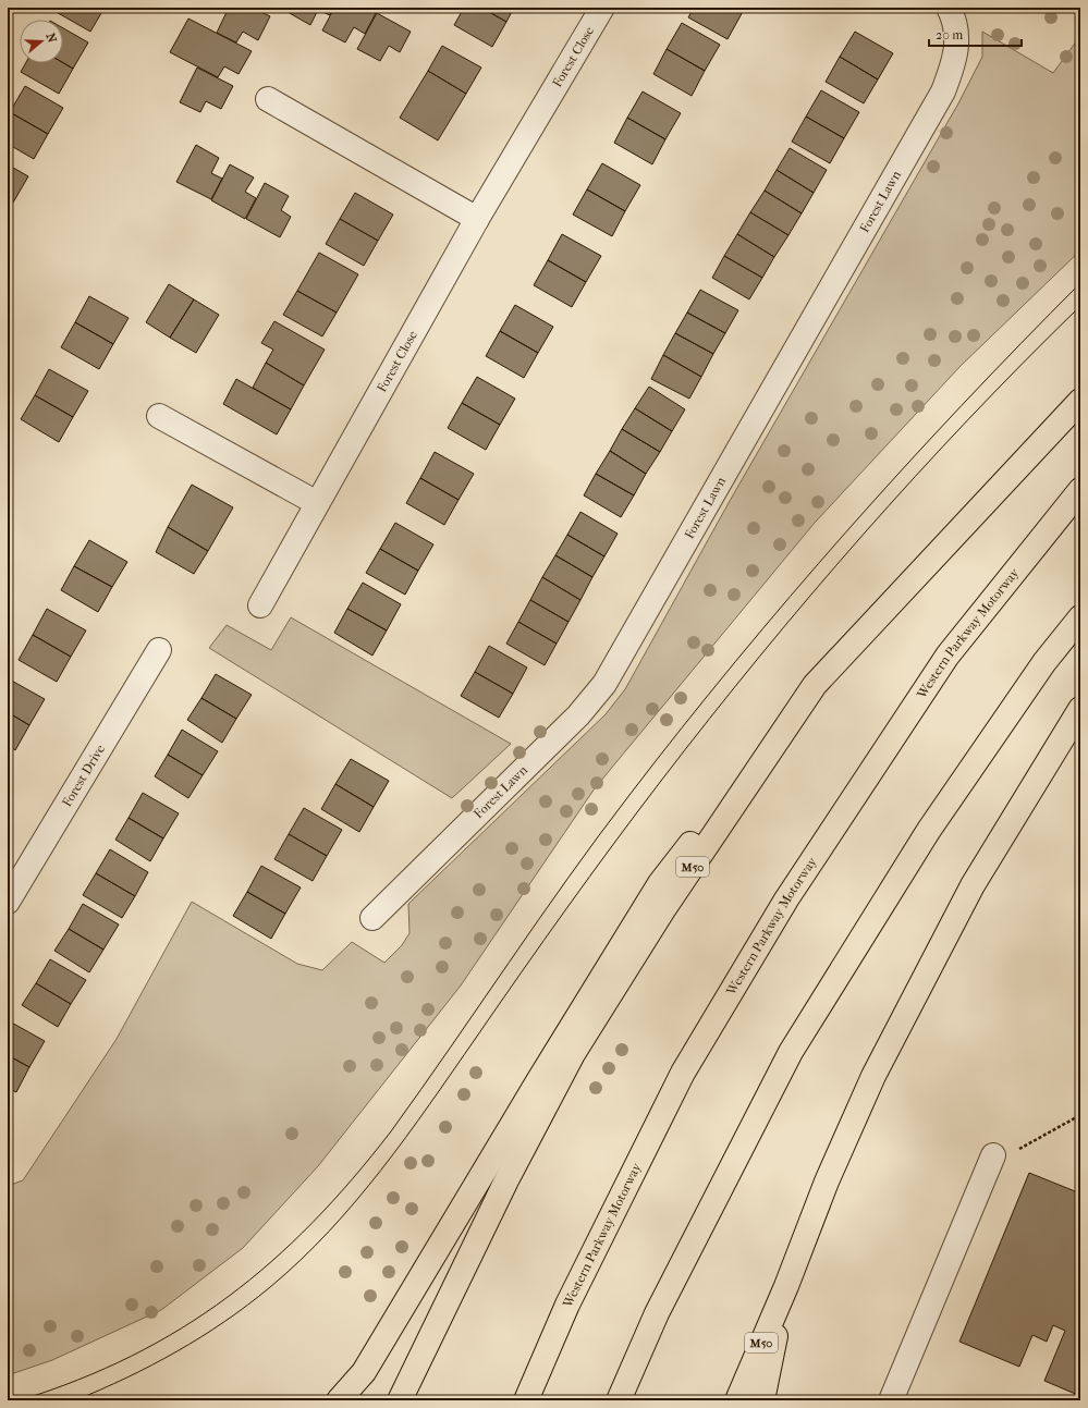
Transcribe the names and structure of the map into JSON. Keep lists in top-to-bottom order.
{
  "streets": {
    "highway": ["Western Parkway Motorway", "M50"],
    "street": ["Forest Close", "Forest Lawn", "Forest Drive"]
  },
  "scale_bar": "20 m",
  "north": "right"
}
